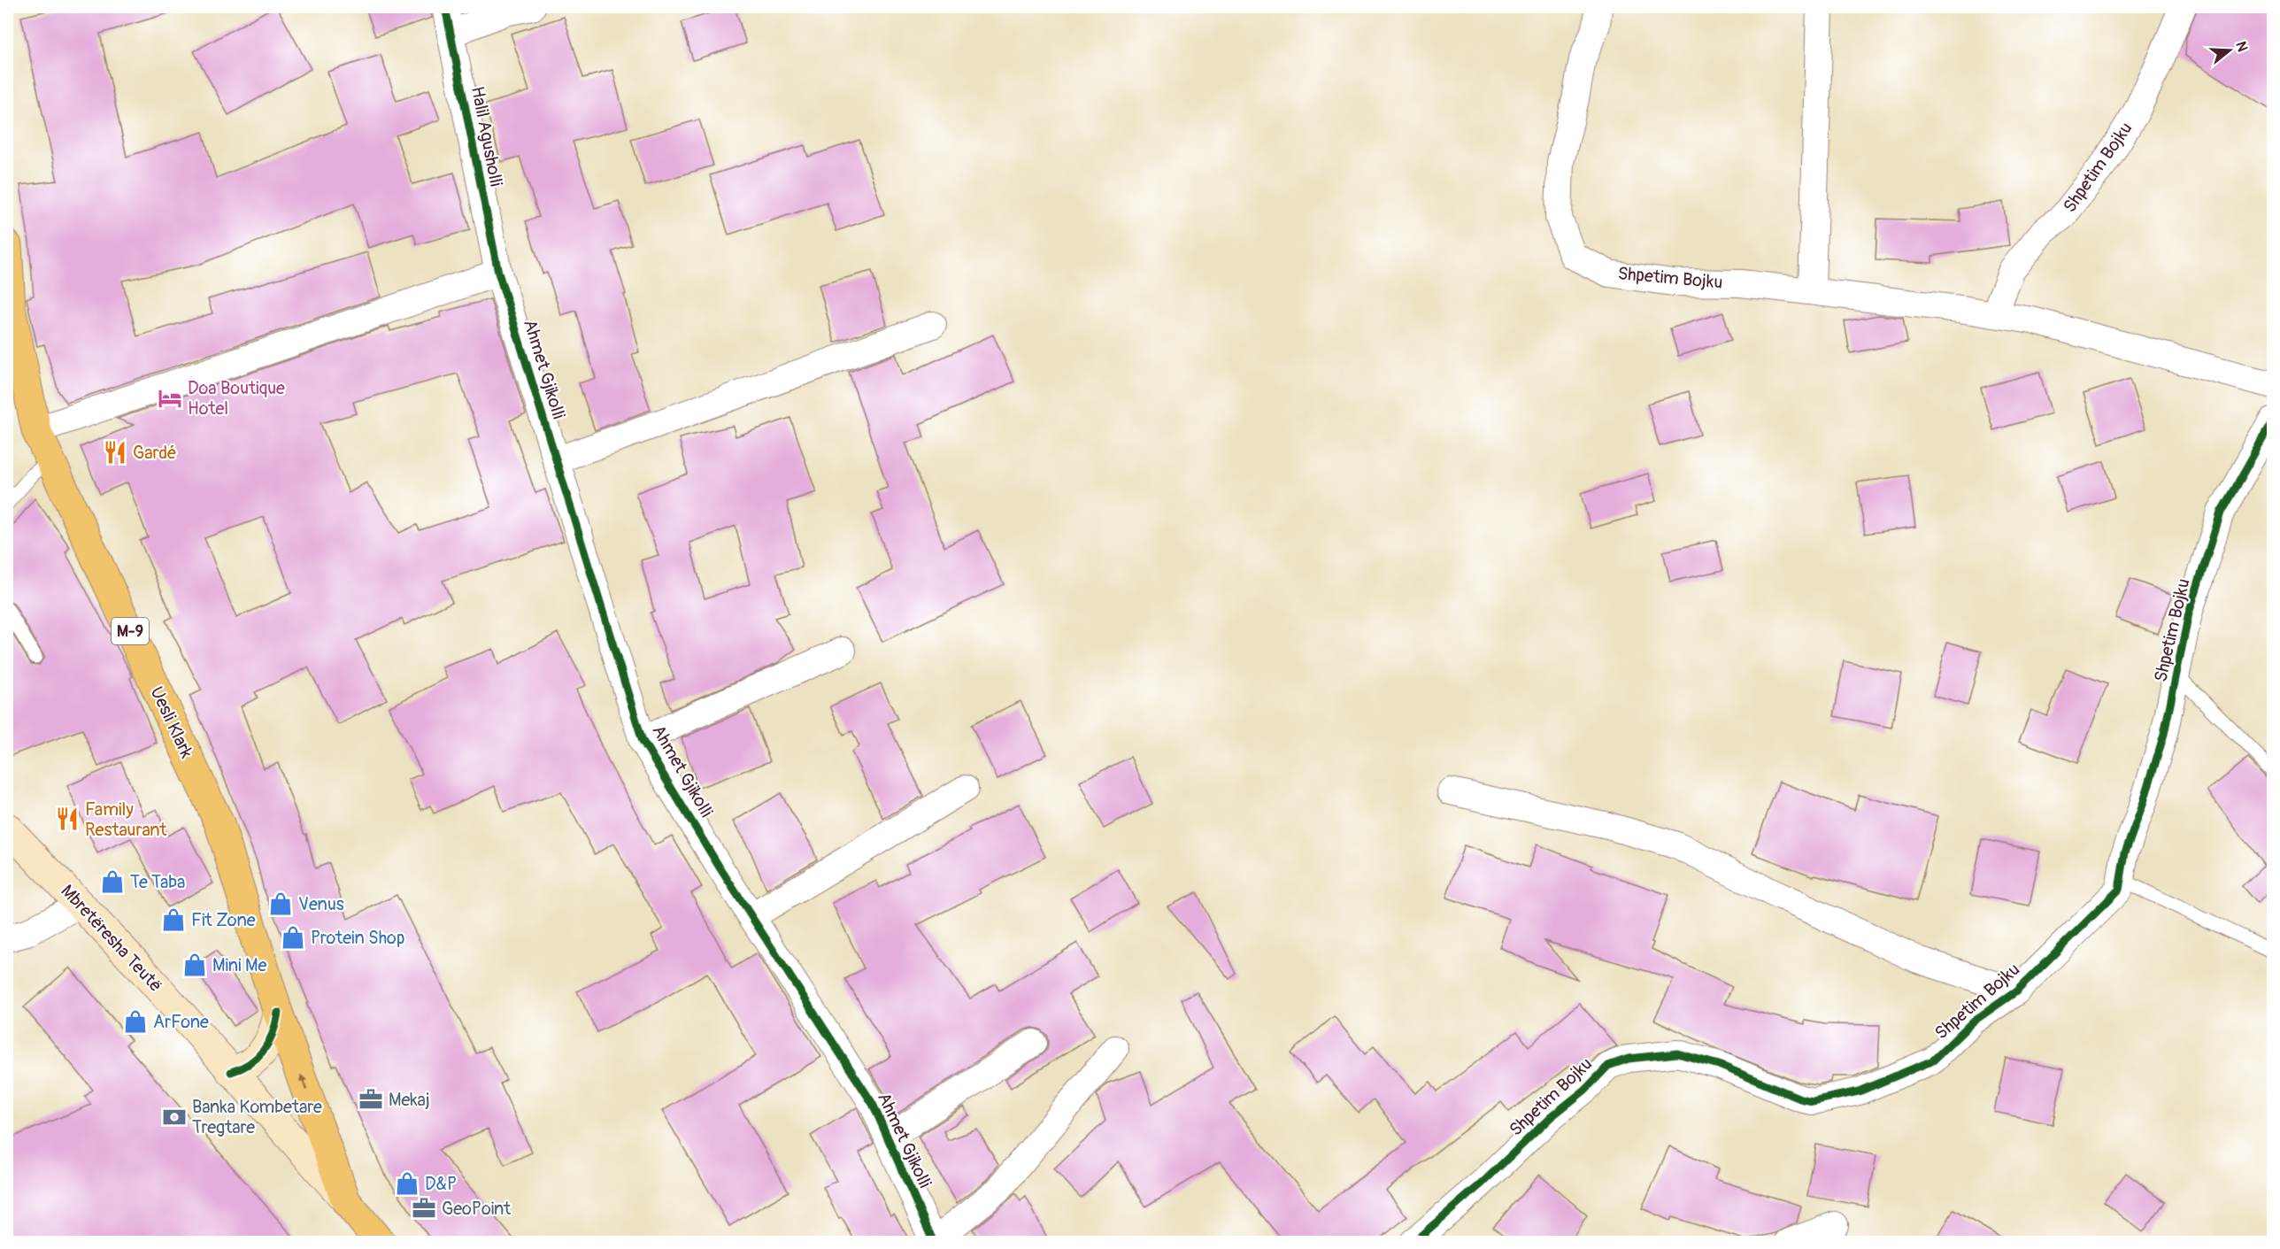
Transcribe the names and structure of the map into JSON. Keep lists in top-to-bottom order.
{
  "streets": {
    "main road": ["M-9", "Uesli Klark", "Mbretëresha Teutë"],
    "street": ["Halil Agusholli", "Shpetim Bojku", "Ahmet Gjikolli"]
  },
  "crossings": [
    ["Halil Agusholli", "Ahmet Gjikolli"],
    ["Uesli Klark", "Mbretëresha Teutë"]
  ],
  "places": {
    "hotel": ["Doa Boutique Hotel"],
    "restaurant": ["Gardé", "Family Restaurant"],
    "shop": [
      "Te Taba",
      "Venus",
      "Fit Zone",
      "Protein Shop",
      "Mini Me",
      "ArFone",
      "D&P"
    ],
    "office": ["Mekaj", "GeoPoint"],
    "bank": ["Banka Kombetare Tregtare"]
  },
  "north": "right"
}
